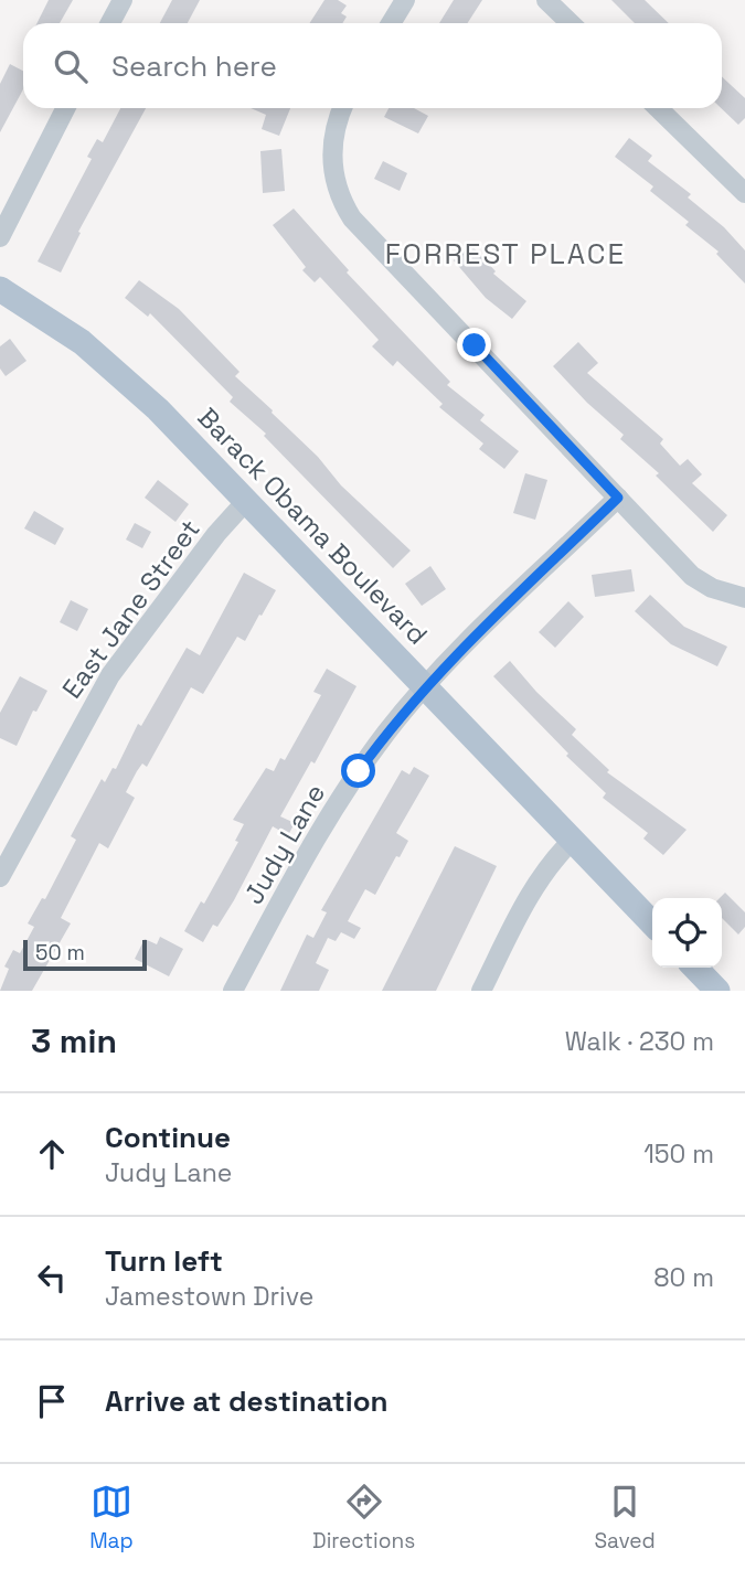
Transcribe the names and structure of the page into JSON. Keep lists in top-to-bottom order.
{
  "streets": {
    "main road": ["Barack Obama Boulevard"],
    "street": ["East Jane Street", "Judy Lane"]
  },
  "crossings": [
    ["Barack Obama Boulevard", "East Jane Street"],
    ["Barack Obama Boulevard", "Judy Lane"]
  ],
  "districts": ["FORREST PLACE"],
  "scale_bar": "50 m",
  "page": {
    "search": "Search here",
    "scale": "50 m",
    "heading": ["3 min", "Walk · 230 m"],
    "list": [
      ["Continue", "Judy Lane", "150 m"],
      ["Turn left", "Jamestown Drive", "80 m"],
      "Arrive at destination"
    ],
    "nav": ["Map", "Directions", "Saved"]
  }
}
